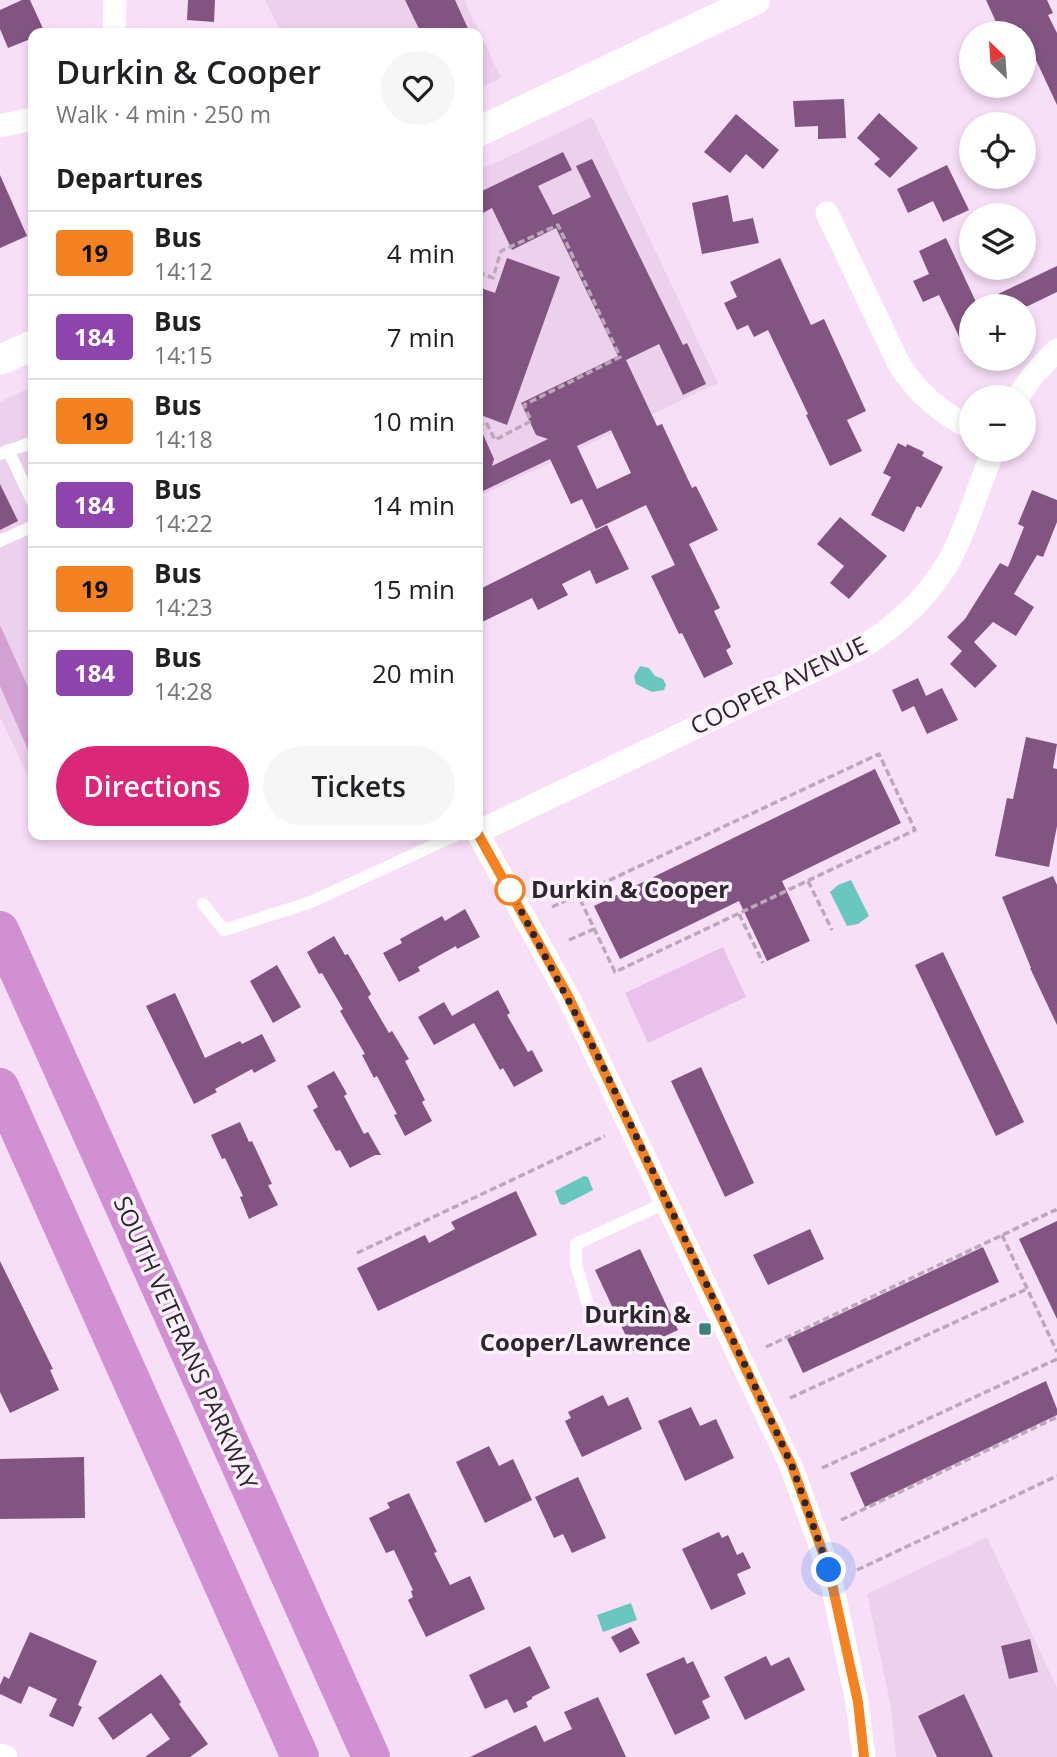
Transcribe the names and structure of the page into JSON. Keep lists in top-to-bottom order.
{
  "streets": {
    "highway": ["SOUTH VETERANS PARKWAY"],
    "street": ["COOPER AVENUE"]
  },
  "places": {
    "other": ["Durkin & Cooper"],
    "transit": ["Durkin & Cooper/Lawrence"]
  },
  "lines": ["bus line 19"],
  "north": "top left",
  "page": {
    "map_buttons": ["+", "−"],
    "heading": [
      ["Durkin & Cooper", "Walk · 4 min · 250 m"],
      "Departures"
    ],
    "list": [
      {
        "mark": "19",
        "name": "Bus",
        "note": "14:12",
        "value": "4 min"
      },
      {
        "mark": "184",
        "name": "Bus",
        "note": "14:15",
        "value": "7 min"
      },
      {
        "mark": "19",
        "name": "Bus",
        "note": "14:18",
        "value": "10 min"
      },
      {
        "mark": "184",
        "name": "Bus",
        "note": "14:22",
        "value": "14 min"
      },
      {
        "mark": "19",
        "name": "Bus",
        "note": "14:23",
        "value": "15 min"
      },
      {
        "mark": "184",
        "name": "Bus",
        "note": "14:28",
        "value": "20 min"
      }
    ],
    "buttons": ["Directions", "Tickets"]
  }
}
